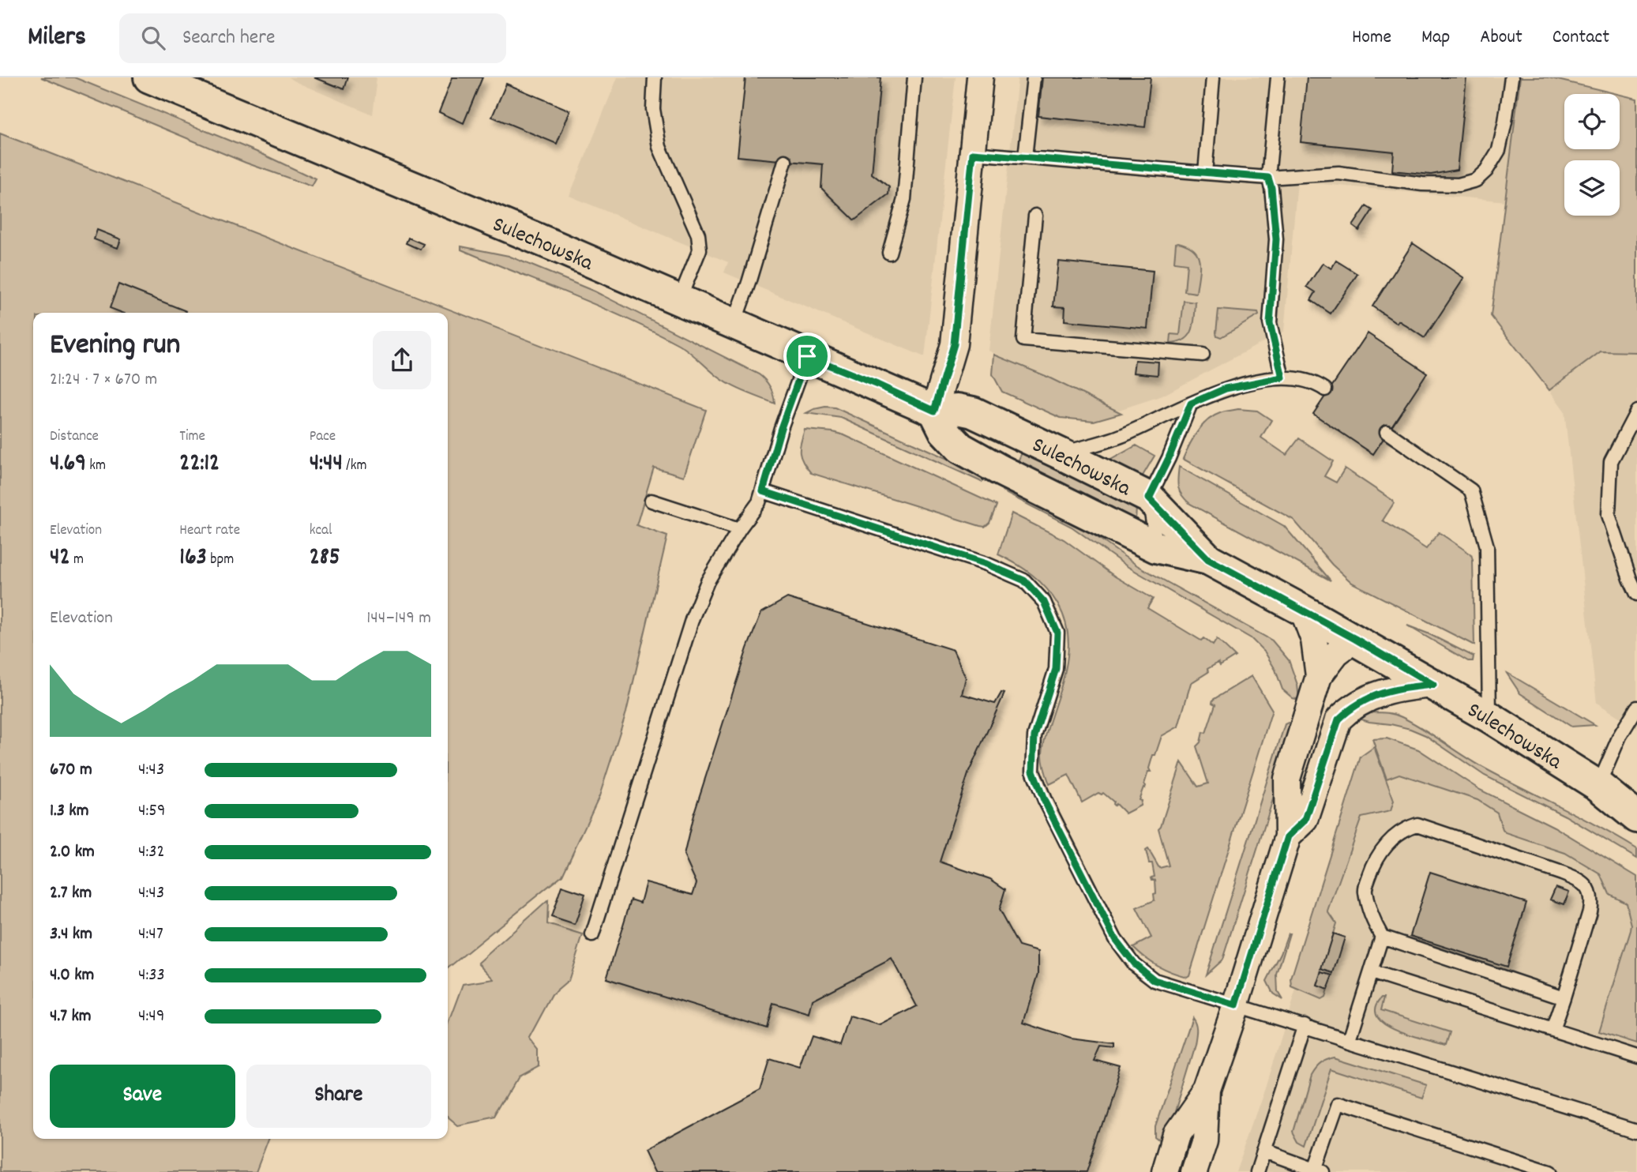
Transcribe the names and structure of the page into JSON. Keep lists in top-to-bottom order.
{
  "streets": {
    "street": ["Sulechowska"]
  },
  "page": {
    "header": "Milers",
    "search": "Search here",
    "nav": [
      "Home",
      "Map",
      "About",
      "Contact"
    ],
    "heading": ["Evening run", "21:24 · 7 × 670 m"],
    "stats": [
      ["Distance", "4.69 km"],
      ["Time", "22:12"],
      ["Pace", "4:44 /km"],
      ["Elevation", "42 m"],
      ["Heart rate", "163 bpm"],
      ["kcal", "285"]
    ],
    "chart": ["Elevation", "144–149 m"],
    "list": [
      {
        "name": "670 m",
        "note": "4:43"
      },
      {
        "name": "1.3 km",
        "note": "4:59"
      },
      {
        "name": "2.0 km",
        "note": "4:32"
      },
      {
        "name": "2.7 km",
        "note": "4:43"
      },
      {
        "name": "3.4 km",
        "note": "4:47"
      },
      {
        "name": "4.0 km",
        "note": "4:33"
      },
      {
        "name": "4.7 km",
        "note": "4:49"
      }
    ],
    "buttons": ["Save", "Share"]
  }
}
